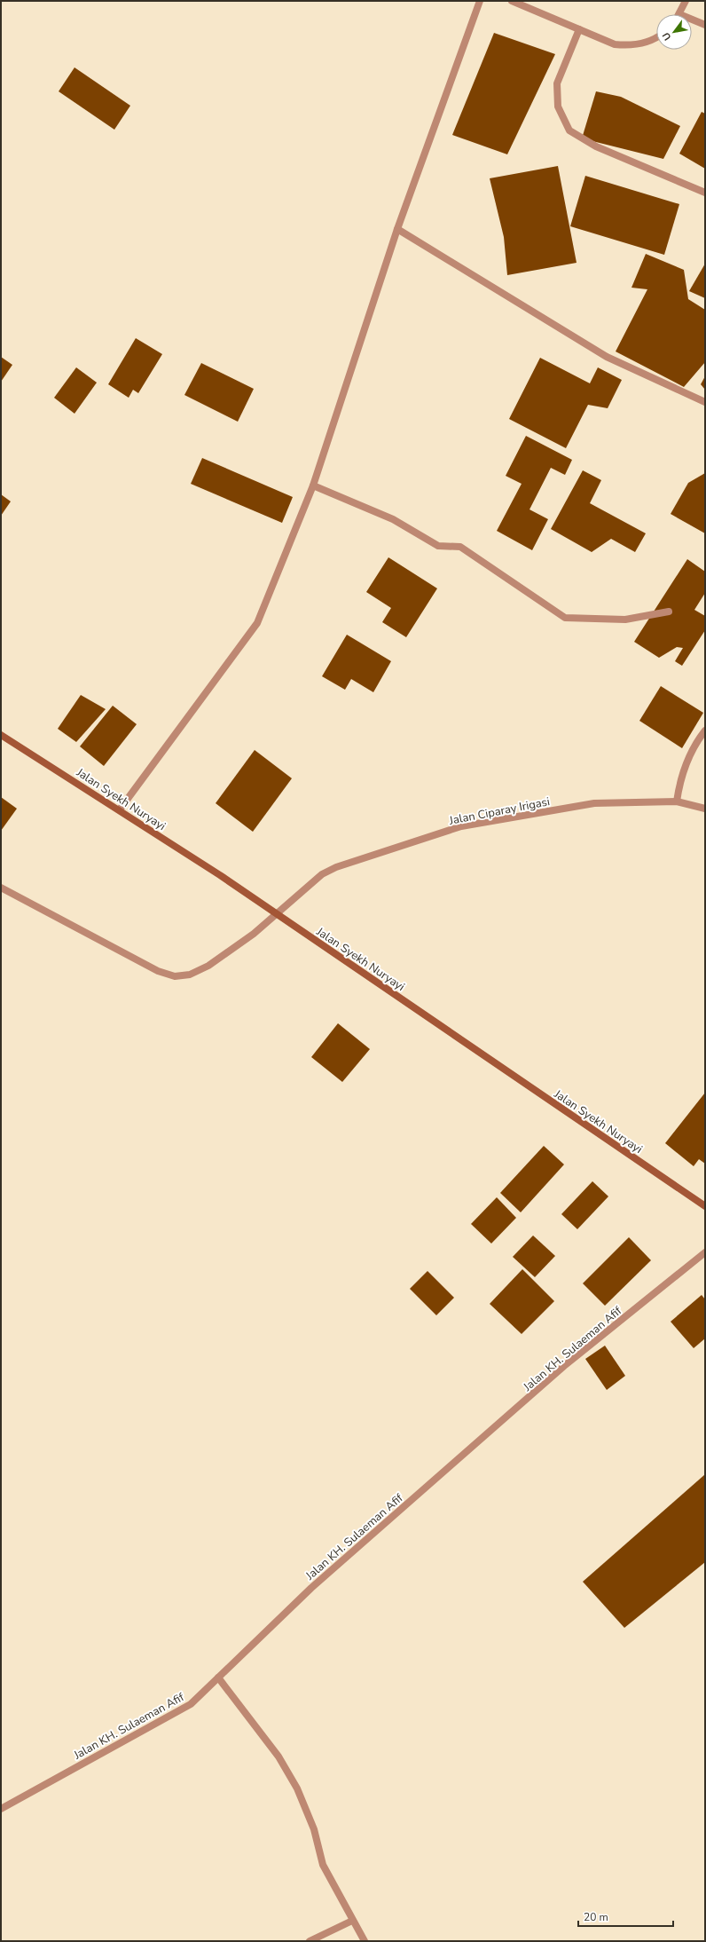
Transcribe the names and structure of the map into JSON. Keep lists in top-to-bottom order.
{
  "streets": {
    "main road": ["Jalan Syekh Nuryayi"],
    "street": ["Jalan Ciparay Irigasi", "Jalan KH. Sulaeman Afif"]
  },
  "crossings": [
    ["Jalan Syekh Nuryayi", "Jalan Ciparay Irigasi"]
  ],
  "scale_bar": "20 m",
  "north": "bottom left"
}
